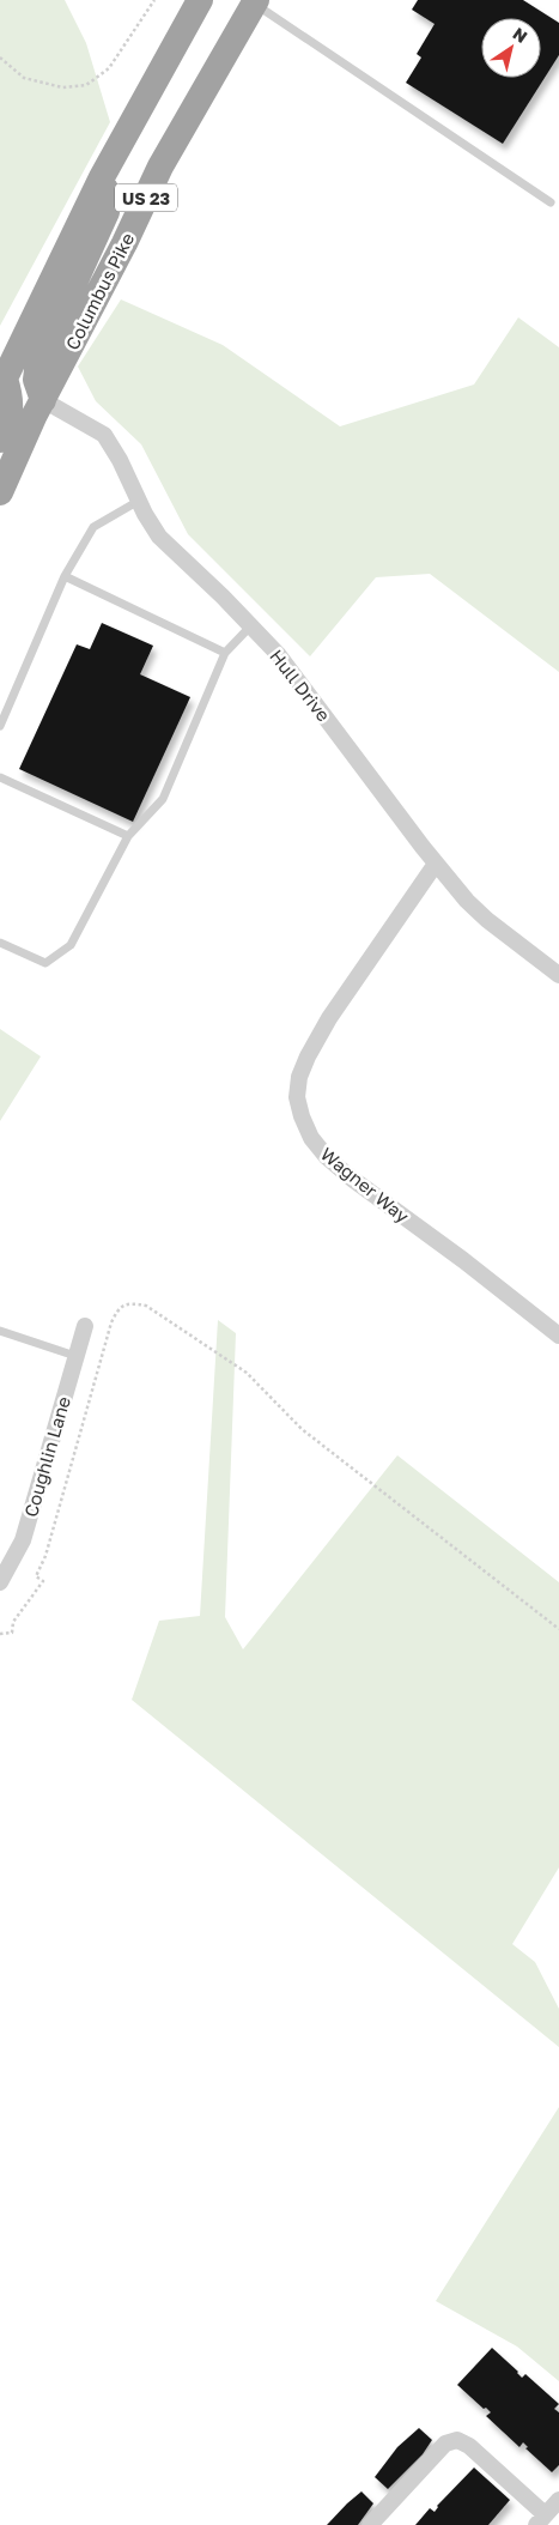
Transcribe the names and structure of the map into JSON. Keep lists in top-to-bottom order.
{
  "streets": {
    "highway": ["US 23", "Columbus Pike"],
    "street": ["Hull Drive", "Wagner Way", "Coughlin Lane"]
  },
  "crossings": [
    ["Columbus Pike", "Hull Drive"],
    ["Hull Drive", "Wagner Way"]
  ],
  "north": "top right"
}
